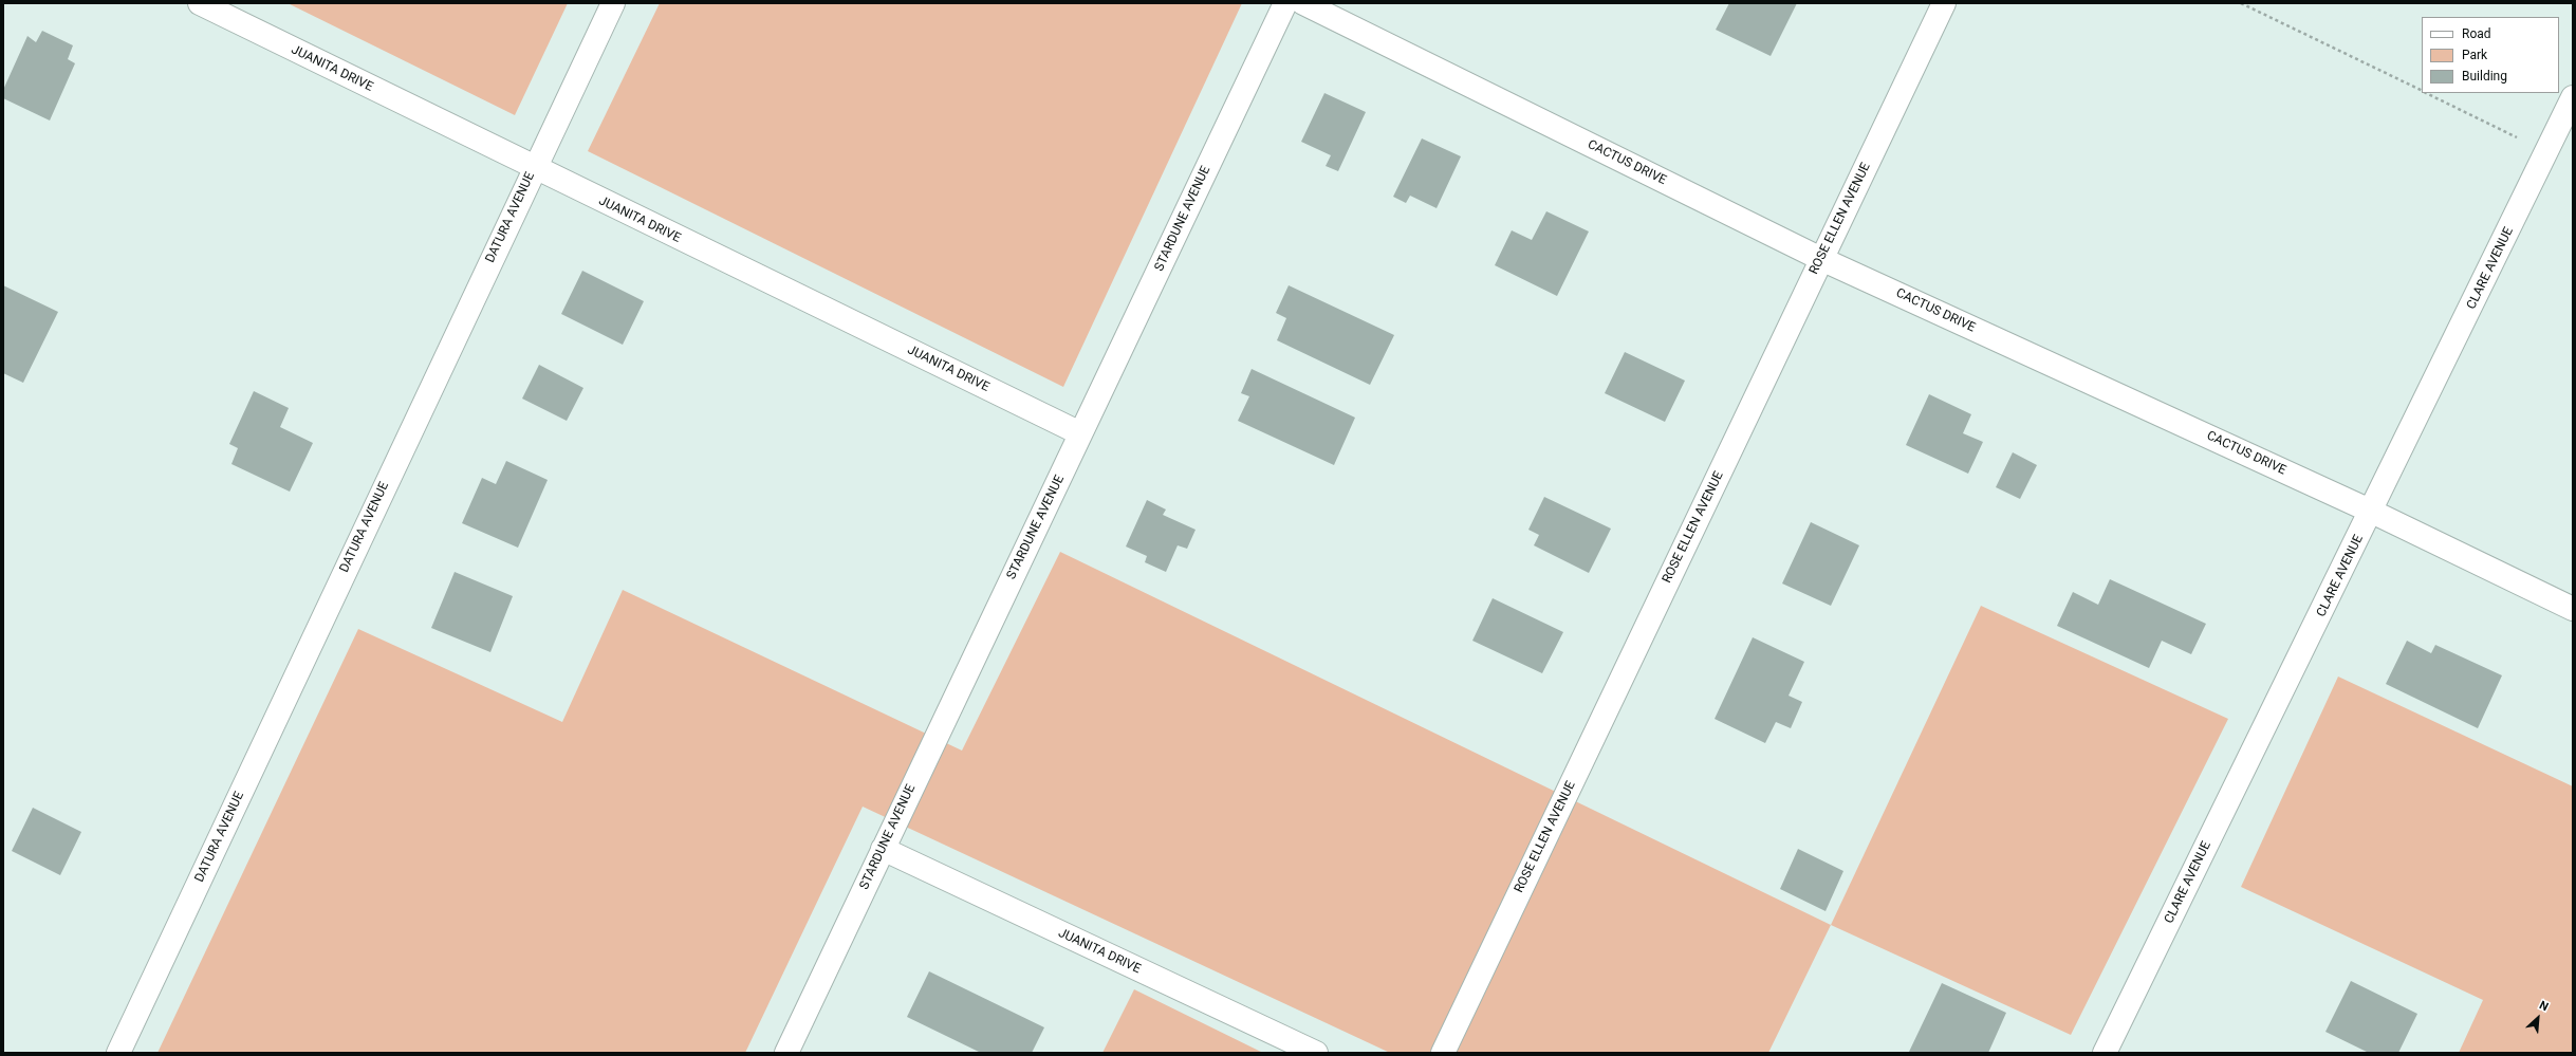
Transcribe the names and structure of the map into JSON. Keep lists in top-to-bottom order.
{
  "streets": {
    "street": [
      "JUANITA DRIVE",
      "CACTUS DRIVE",
      "DATURA AVENUE",
      "STARDUNE AVENUE",
      "ROSE ELLEN AVENUE",
      "CLARE AVENUE"
    ]
  },
  "crossings": [
    ["JUANITA DRIVE", "DATURA AVENUE"],
    ["JUANITA DRIVE", "STARDUNE AVENUE"],
    ["CACTUS DRIVE", "ROSE ELLEN AVENUE"],
    ["CACTUS DRIVE", "CLARE AVENUE"]
  ],
  "legend": ["Road", "Park", "Building"],
  "north": "top right"
}
